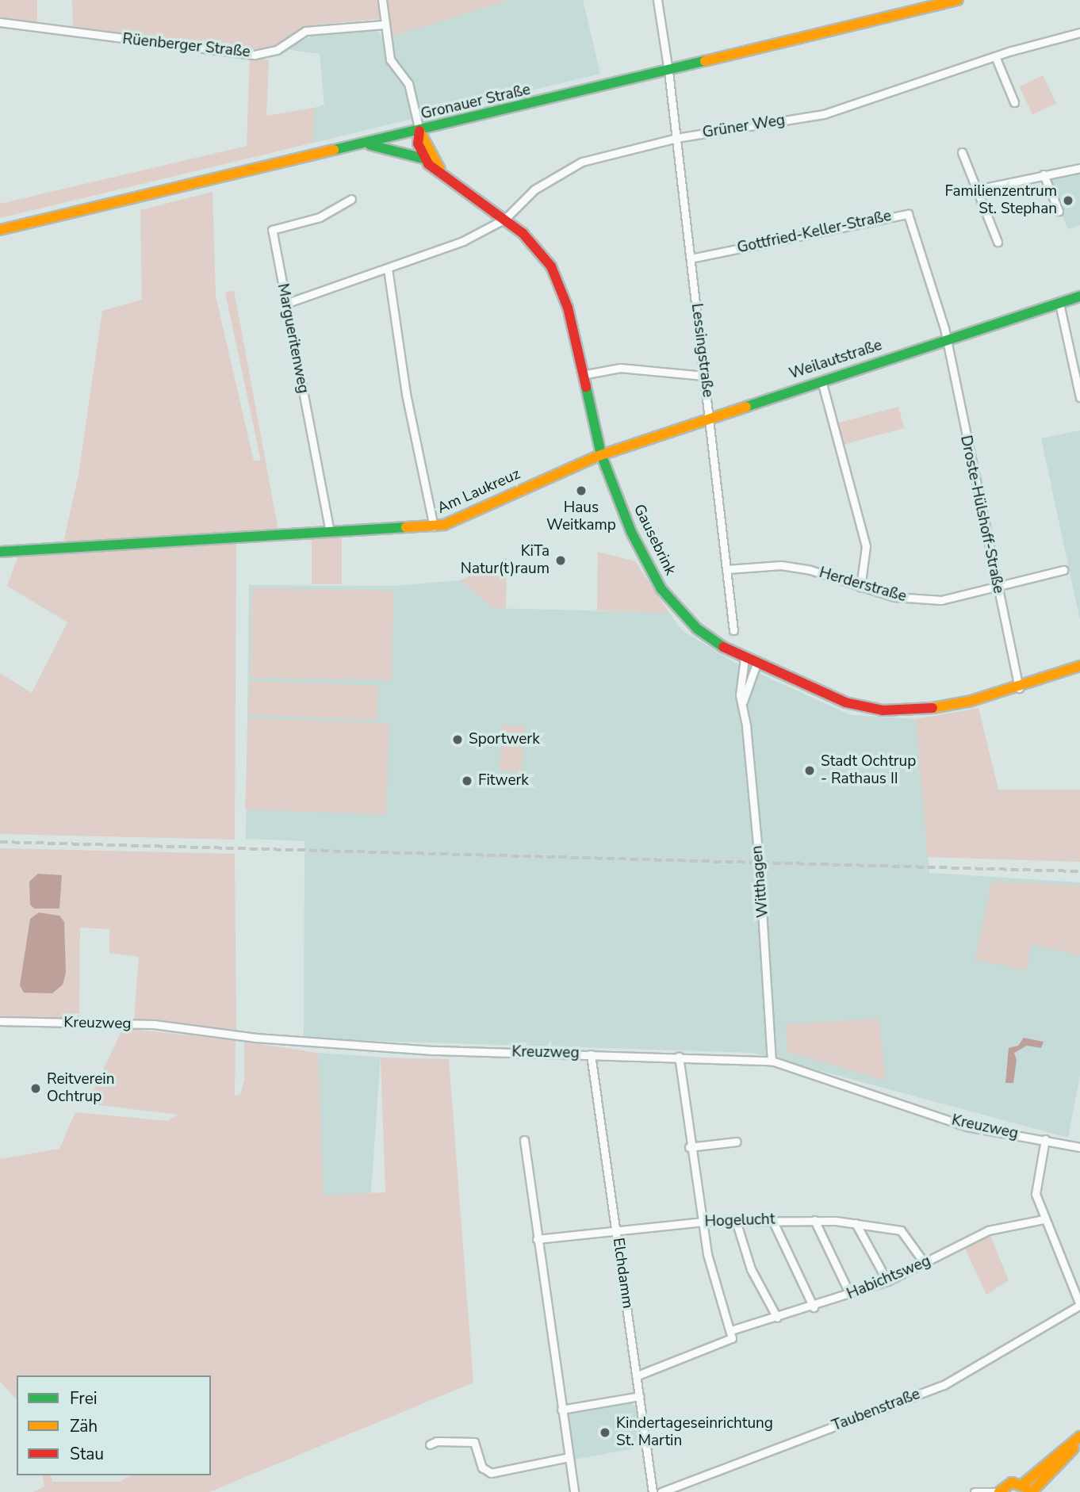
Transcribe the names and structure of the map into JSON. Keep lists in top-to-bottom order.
{
  "streets": {
    "main road": [
      "Gronauer Straße",
      "Weilautstraße",
      "Am Laukreuz",
      "Gausebrink"
    ],
    "street": [
      "Rüenberger Straße",
      "Grüner Weg",
      "Gottfried-Keller-Straße",
      "Margueritenweg",
      "Lessingstraße",
      "Droste-Hülshoff-Straße",
      "Herderstraße",
      "Witthagen",
      "Kreuzweg",
      "Hogelucht",
      "Elchdamm",
      "Habichtsweg",
      "Taubenstraße"
    ]
  },
  "crossings": [
    ["Gronauer Straße", "Lessingstraße"],
    ["Gronauer Straße", "Gausebrink"],
    ["Grüner Weg", "Margueritenweg"],
    ["Grüner Weg", "Lessingstraße"],
    ["Grüner Weg", "Gausebrink"],
    ["Gottfried-Keller-Straße", "Lessingstraße"],
    ["Gottfried-Keller-Straße", "Weilautstraße"],
    ["Gottfried-Keller-Straße", "Droste-Hülshoff-Straße"],
    ["Margueritenweg", "Am Laukreuz"],
    ["Lessingstraße", "Weilautstraße"],
    ["Lessingstraße", "Herderstraße"],
    ["Weilautstraße", "Am Laukreuz"],
    ["Weilautstraße", "Droste-Hülshoff-Straße"],
    ["Weilautstraße", "Gausebrink"],
    ["Am Laukreuz", "Gausebrink"],
    ["Droste-Hülshoff-Straße", "Gausebrink"],
    ["Droste-Hülshoff-Straße", "Herderstraße"],
    ["Gausebrink", "Witthagen"],
    ["Witthagen", "Kreuzweg"],
    ["Kreuzweg", "Elchdamm"],
    ["Hogelucht", "Elchdamm"],
    ["Hogelucht", "Habichtsweg"]
  ],
  "places": [
    "Familienzentrum St. Stephan",
    "Haus Weitkamp",
    "KiTa Natur(t)raum",
    "Sportwerk",
    "Stadt Ochtrup - Rathaus II",
    "Fitwerk",
    "Reitverein Ochtrup",
    "Kindertageseinrichtung St. Martin"
  ],
  "legend": ["Frei", "Zäh", "Stau"]
}
